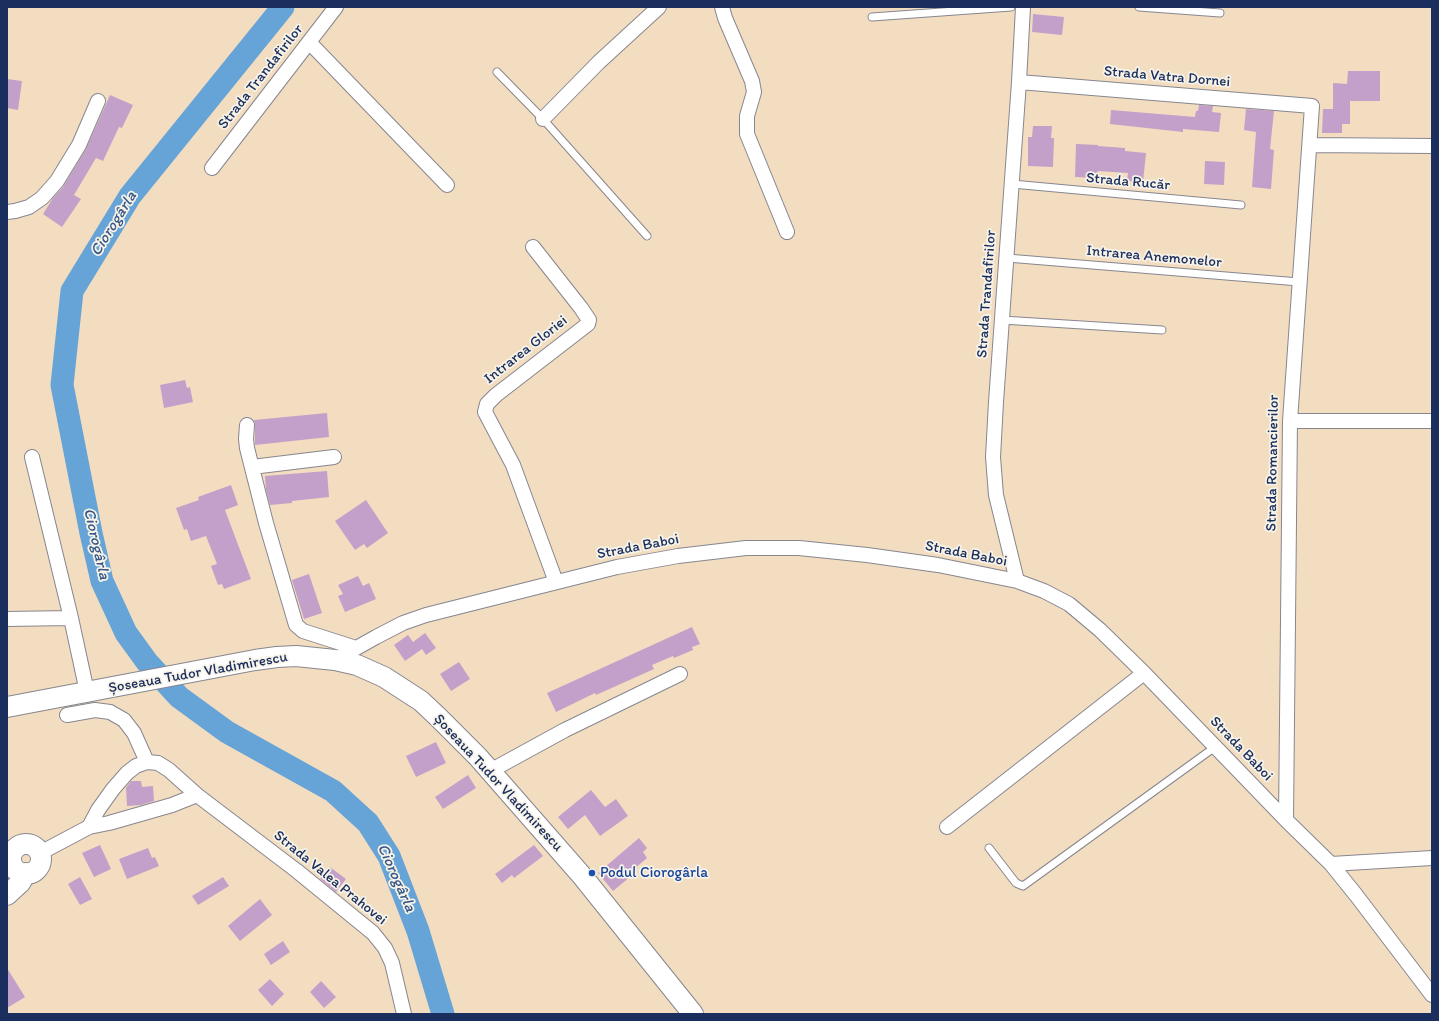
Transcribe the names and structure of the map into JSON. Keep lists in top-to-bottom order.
{
  "streets": {
    "main road": ["Șoseaua Tudor Vladimirescu"],
    "street": [
      "Strada Trandafirilor",
      "Strada Vatra Dornei",
      "Intrarea Gloriei",
      "Strada Romancierilor",
      "Strada Baboi",
      "Strada Valea Prahovei"
    ],
    "lane": ["Strada Rucăr", "Intrarea Anemonelor"]
  },
  "crossings": [
    ["Strada Trandafirilor", "Strada Vatra Dornei"],
    ["Strada Trandafirilor", "Strada Rucăr"],
    ["Strada Trandafirilor", "Intrarea Anemonelor"],
    ["Strada Trandafirilor", "Strada Baboi"],
    ["Strada Vatra Dornei", "Strada Romancierilor"],
    ["Intrarea Anemonelor", "Strada Romancierilor"],
    ["Intrarea Gloriei", "Strada Baboi"],
    ["Strada Romancierilor", "Strada Baboi"],
    ["Strada Baboi", "Șoseaua Tudor Vladimirescu"]
  ],
  "water": ["Ciorogârla"],
  "places": ["Podul Ciorogârla"]
}
